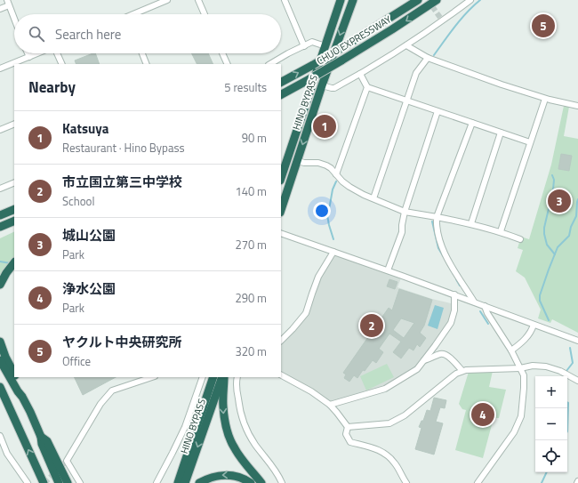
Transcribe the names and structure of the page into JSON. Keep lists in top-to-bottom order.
{
  "streets": {
    "highway": ["CHUO EXPRESSWAY", "HINO BYPASS"]
  },
  "page": {
    "pins": [
      "5",
      "1",
      "3",
      "2",
      "4"
    ],
    "search": "Search here",
    "heading": ["Nearby", "5 results"],
    "list": [
      {
        "mark": "1",
        "name": "Katsuya",
        "note": "Restaurant · Hino Bypass",
        "value": "90 m"
      },
      {
        "mark": "2",
        "name": "市立国立第三中学校",
        "note": "School",
        "value": "140 m"
      },
      {
        "mark": "3",
        "name": "城山公園",
        "note": "Park",
        "value": "270 m"
      },
      {
        "mark": "4",
        "name": "浄水公園",
        "note": "Park",
        "value": "290 m"
      },
      {
        "mark": "5",
        "name": "ヤクルト中央研究所",
        "note": "Office",
        "value": "320 m"
      }
    ],
    "map_buttons": ["+", "−"]
  }
}
